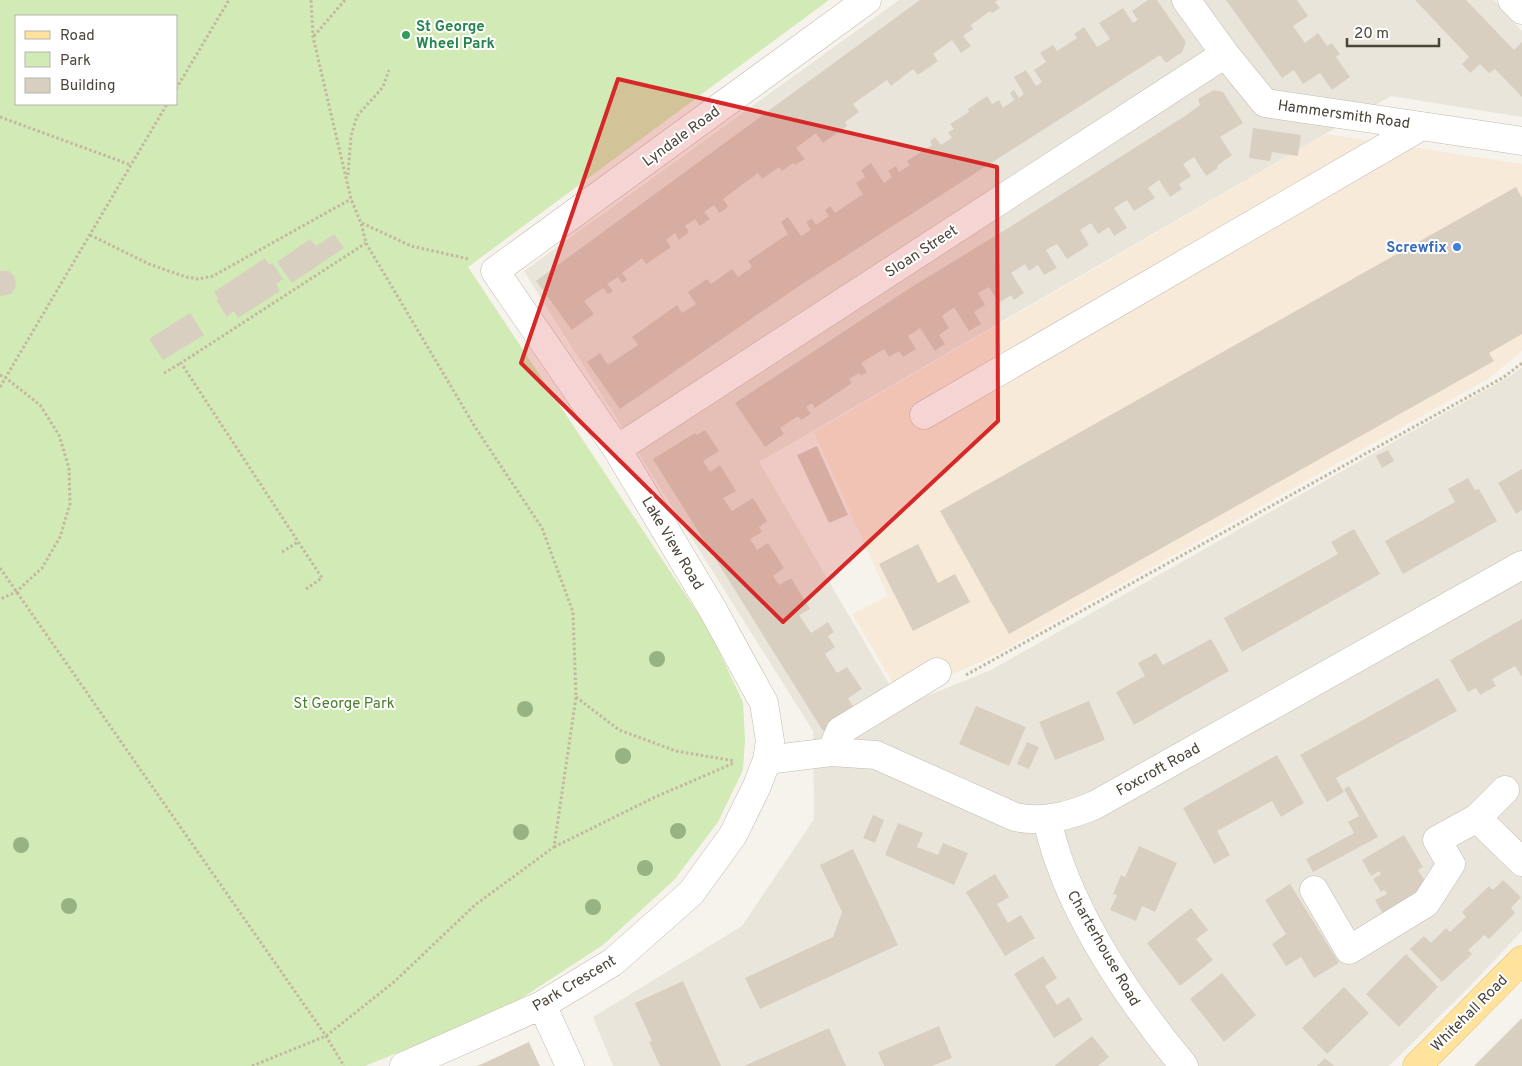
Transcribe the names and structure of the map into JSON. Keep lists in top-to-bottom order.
{
  "streets": {
    "main road": ["Whitehall Road"],
    "street": [
      "Hammersmith Road",
      "Lyndale Road",
      "Sloan Street",
      "Lake View Road",
      "Foxcroft Road",
      "Charterhouse Road",
      "Park Crescent"
    ]
  },
  "crossings": [
    ["Hammersmith Road", "Sloan Street"],
    ["Lyndale Road", "Lake View Road"],
    ["Sloan Street", "Lake View Road"],
    ["Lake View Road", "Foxcroft Road"],
    ["Lake View Road", "Park Crescent"],
    ["Foxcroft Road", "Charterhouse Road"]
  ],
  "parks": ["St George Park"],
  "places": ["St George Wheel Park", "Screwfix"],
  "legend": ["Road", "Park", "Building"],
  "scale_bar": "20 m"
}
